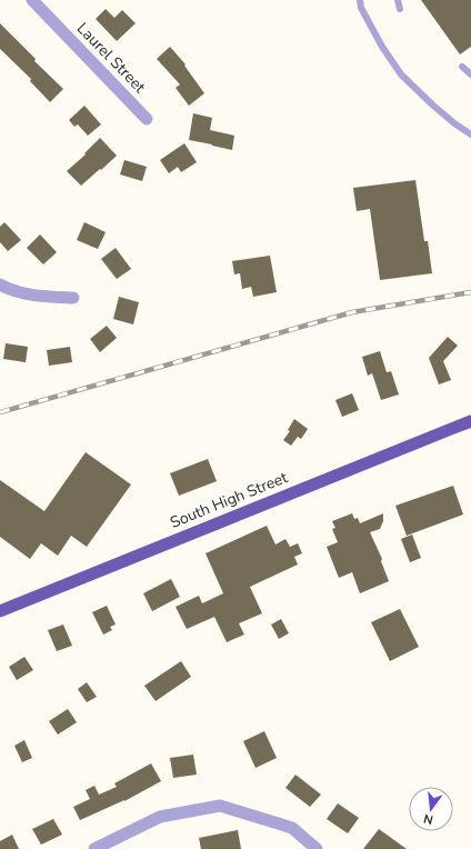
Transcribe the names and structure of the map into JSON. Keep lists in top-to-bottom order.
{
  "streets": {
    "main road": ["South High Street"],
    "street": ["Laurel Street"]
  },
  "north": "bottom"
}
